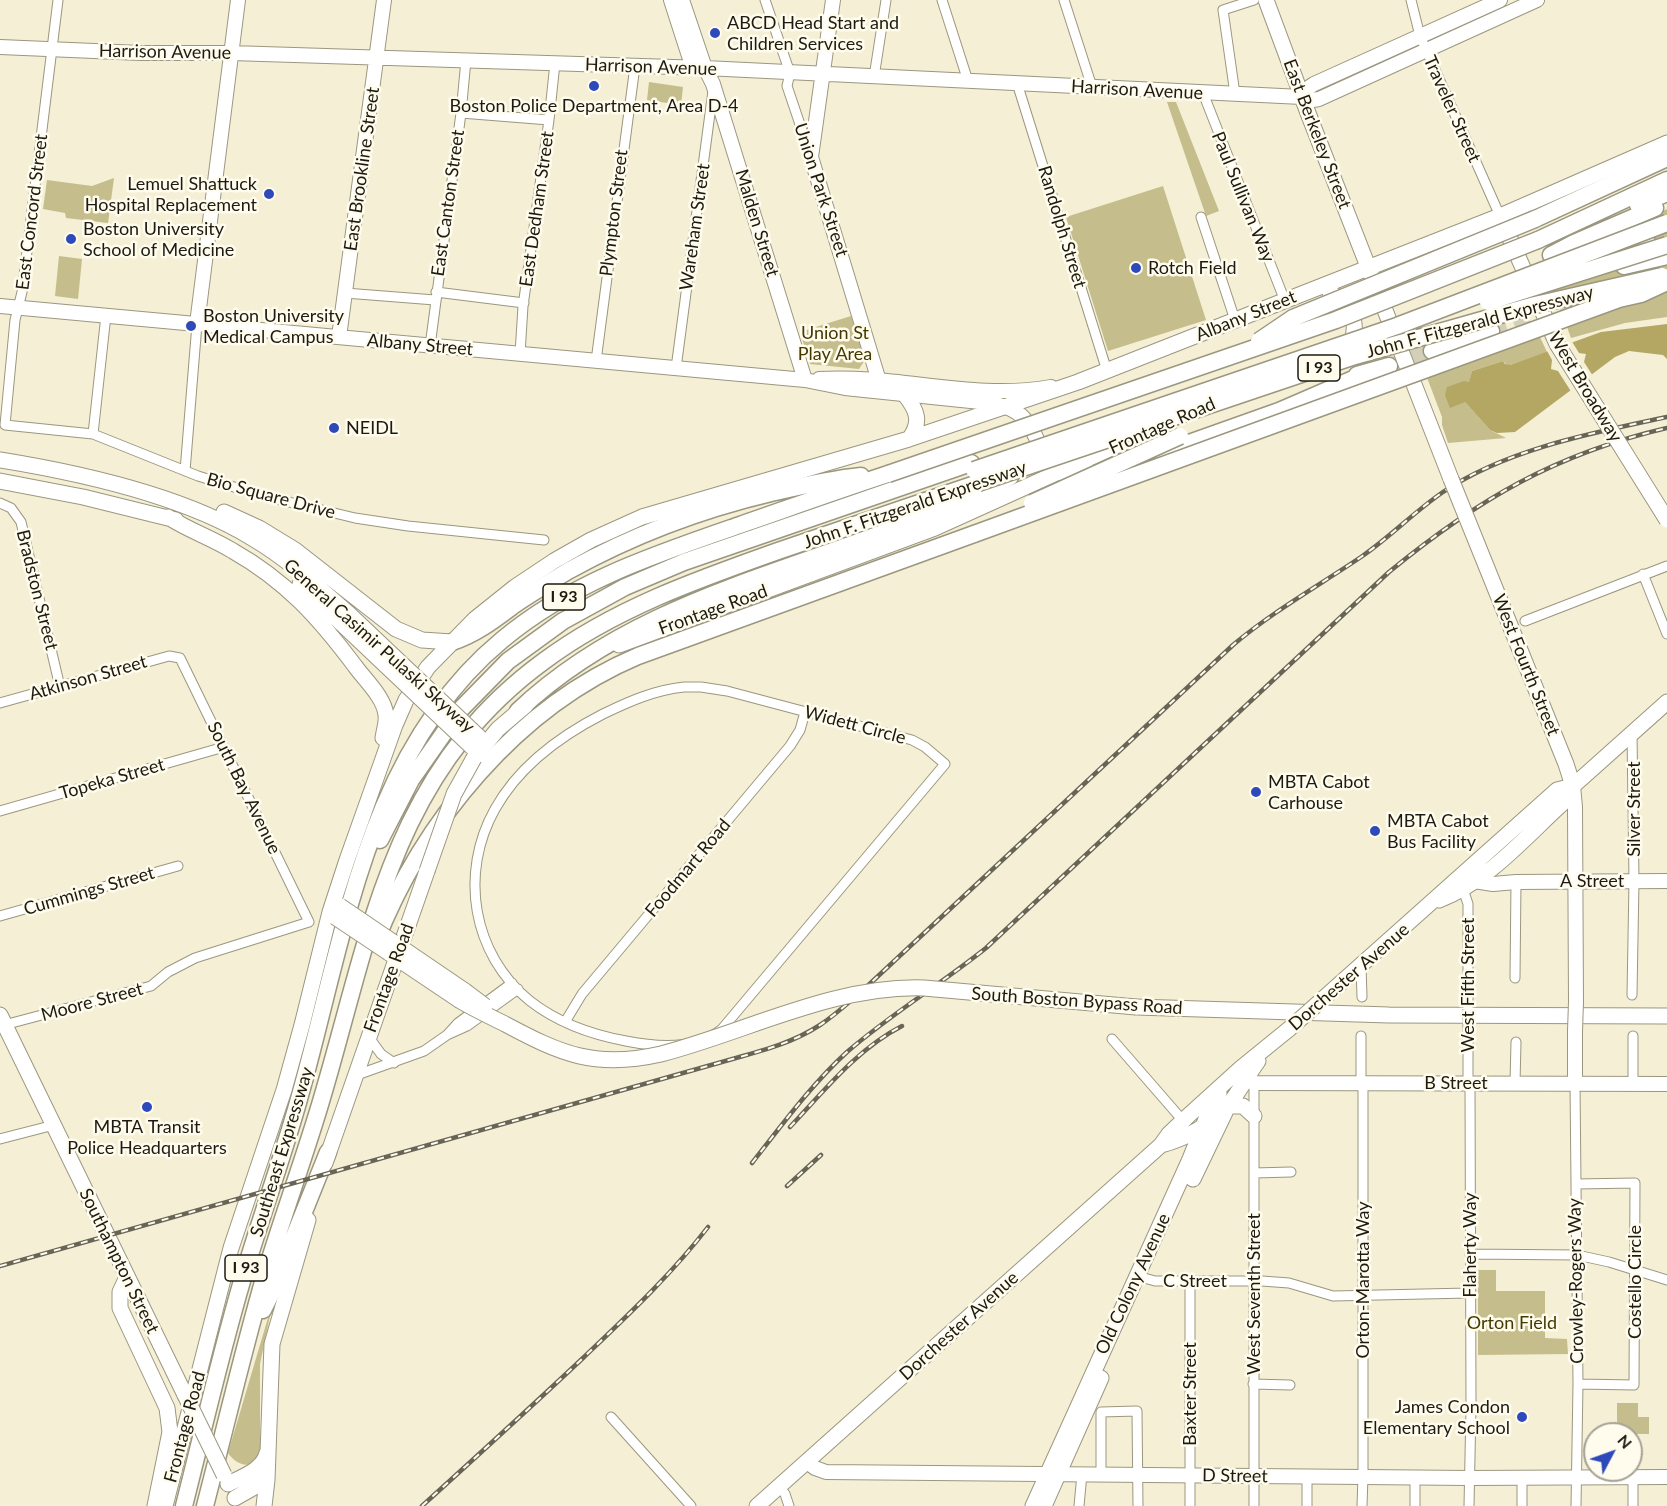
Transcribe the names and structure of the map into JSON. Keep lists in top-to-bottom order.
{
  "streets": {
    "highway": ["John F. Fitzgerald Expressway", "I 93", "Southeast Expressway"],
    "main road": [
      "Harrison Avenue",
      "East Berkeley Street",
      "East Brookline Street",
      "Union Park Street",
      "Malden Street",
      "Albany Street",
      "West Broadway",
      "Frontage Road",
      "General Casimir Pulaski Skyway",
      "West Fourth Street",
      "A Street",
      "Dorchester Avenue",
      "South Boston Bypass Road",
      "B Street",
      "Southampton Street",
      "Old Colony Avenue",
      "D Street"
    ],
    "street": [
      "Traveler Street",
      "Paul Sullivan Way",
      "East Canton Street",
      "East Dedham Street",
      "East Concord Street",
      "Plympton Street",
      "Wareham Street",
      "Randolph Street",
      "Bio Square Drive",
      "Bradston Street",
      "Atkinson Street",
      "Widett Circle",
      "Topeka Street",
      "South Bay Avenue",
      "Silver Street",
      "Foodmart Road",
      "Cummings Street",
      "West Fifth Street",
      "Moore Street",
      "Flaherty Way",
      "Orton-Marotta Way",
      "C Street",
      "Crowley-Rogers Way",
      "Costello Circle",
      "West Seventh Street",
      "Baxter Street"
    ]
  },
  "crossings": [
    ["Harrison Avenue", "Traveler Street"],
    ["Harrison Avenue", "East Berkeley Street"],
    ["Harrison Avenue", "East Brookline Street"],
    ["Harrison Avenue", "Union Park Street"],
    ["Harrison Avenue", "Paul Sullivan Way"],
    ["Harrison Avenue", "East Canton Street"],
    ["Harrison Avenue", "East Dedham Street"],
    ["Harrison Avenue", "East Concord Street"],
    ["Harrison Avenue", "Plympton Street"],
    ["Harrison Avenue", "Malden Street"],
    ["Harrison Avenue", "Randolph Street"],
    ["Traveler Street", "Albany Street"],
    ["Traveler Street", "West Broadway"],
    ["East Berkeley Street", "Albany Street"],
    ["East Berkeley Street", "West Fourth Street"],
    ["East Brookline Street", "Albany Street"],
    ["Union Park Street", "Albany Street"],
    ["Paul Sullivan Way", "Albany Street"],
    ["East Canton Street", "Albany Street"],
    ["East Dedham Street", "Albany Street"],
    ["East Concord Street", "Albany Street"],
    ["East Concord Street", "Bio Square Drive"],
    ["Plympton Street", "Albany Street"],
    ["Malden Street", "Wareham Street"],
    ["Malden Street", "Albany Street"],
    ["Wareham Street", "Albany Street"],
    ["Randolph Street", "Albany Street"],
    ["Albany Street", "West Broadway"],
    ["Albany Street", "Frontage Road"],
    ["Albany Street", "West Fourth Street"],
    ["John F. Fitzgerald Expressway", "Frontage Road"],
    ["John F. Fitzgerald Expressway", "West Fourth Street"],
    ["John F. Fitzgerald Expressway", "Southeast Expressway"],
    ["Frontage Road", "General Casimir Pulaski Skyway"],
    ["Frontage Road", "West Fourth Street"],
    ["Frontage Road", "South Boston Bypass Road"],
    ["Bradston Street", "Atkinson Street"],
    ["West Fourth Street", "A Street"],
    ["West Fourth Street", "Dorchester Avenue"],
    ["West Fourth Street", "B Street"],
    ["West Fourth Street", "Crowley-Rogers Way"],
    ["Atkinson Street", "South Bay Avenue"],
    ["Widett Circle", "Foodmart Road"],
    ["Topeka Street", "South Bay Avenue"],
    ["South Bay Avenue", "Moore Street"],
    ["Silver Street", "A Street"],
    ["Silver Street", "Dorchester Avenue"],
    ["A Street", "Dorchester Avenue"],
    ["A Street", "West Fifth Street"],
    ["Dorchester Avenue", "West Fifth Street"],
    ["Dorchester Avenue", "B Street"],
    ["Dorchester Avenue", "Old Colony Avenue"],
    ["Dorchester Avenue", "West Seventh Street"],
    ["Dorchester Avenue", "D Street"],
    ["West Fifth Street", "B Street"],
    ["West Fifth Street", "Flaherty Way"],
    ["Moore Street", "Southampton Street"],
    ["B Street", "Flaherty Way"],
    ["B Street", "Orton-Marotta Way"],
    ["B Street", "Crowley-Rogers Way"],
    ["B Street", "Old Colony Avenue"],
    ["B Street", "West Seventh Street"],
    ["Flaherty Way", "C Street"],
    ["Flaherty Way", "D Street"],
    ["Orton-Marotta Way", "C Street"],
    ["Orton-Marotta Way", "D Street"],
    ["C Street", "Old Colony Avenue"],
    ["C Street", "West Seventh Street"],
    ["C Street", "Baxter Street"],
    ["Crowley-Rogers Way", "Costello Circle"],
    ["Crowley-Rogers Way", "D Street"],
    ["Old Colony Avenue", "West Seventh Street"],
    ["Old Colony Avenue", "D Street"],
    ["West Seventh Street", "D Street"],
    ["Baxter Street", "D Street"]
  ],
  "parks": ["Union St Play Area", "Orton Field"],
  "places": [
    "ABCD Head Start and Children Services",
    "Boston Police Department, Area D-4",
    "Lemuel Shattuck Hospital Replacement",
    "Boston University School of Medicine",
    "Rotch Field",
    "Boston University Medical Campus",
    "NEIDL",
    "MBTA Cabot Carhouse",
    "MBTA Cabot Bus Facility",
    "MBTA Transit Police Headquarters",
    "James Condon Elementary School"
  ],
  "north": "top right"
}
